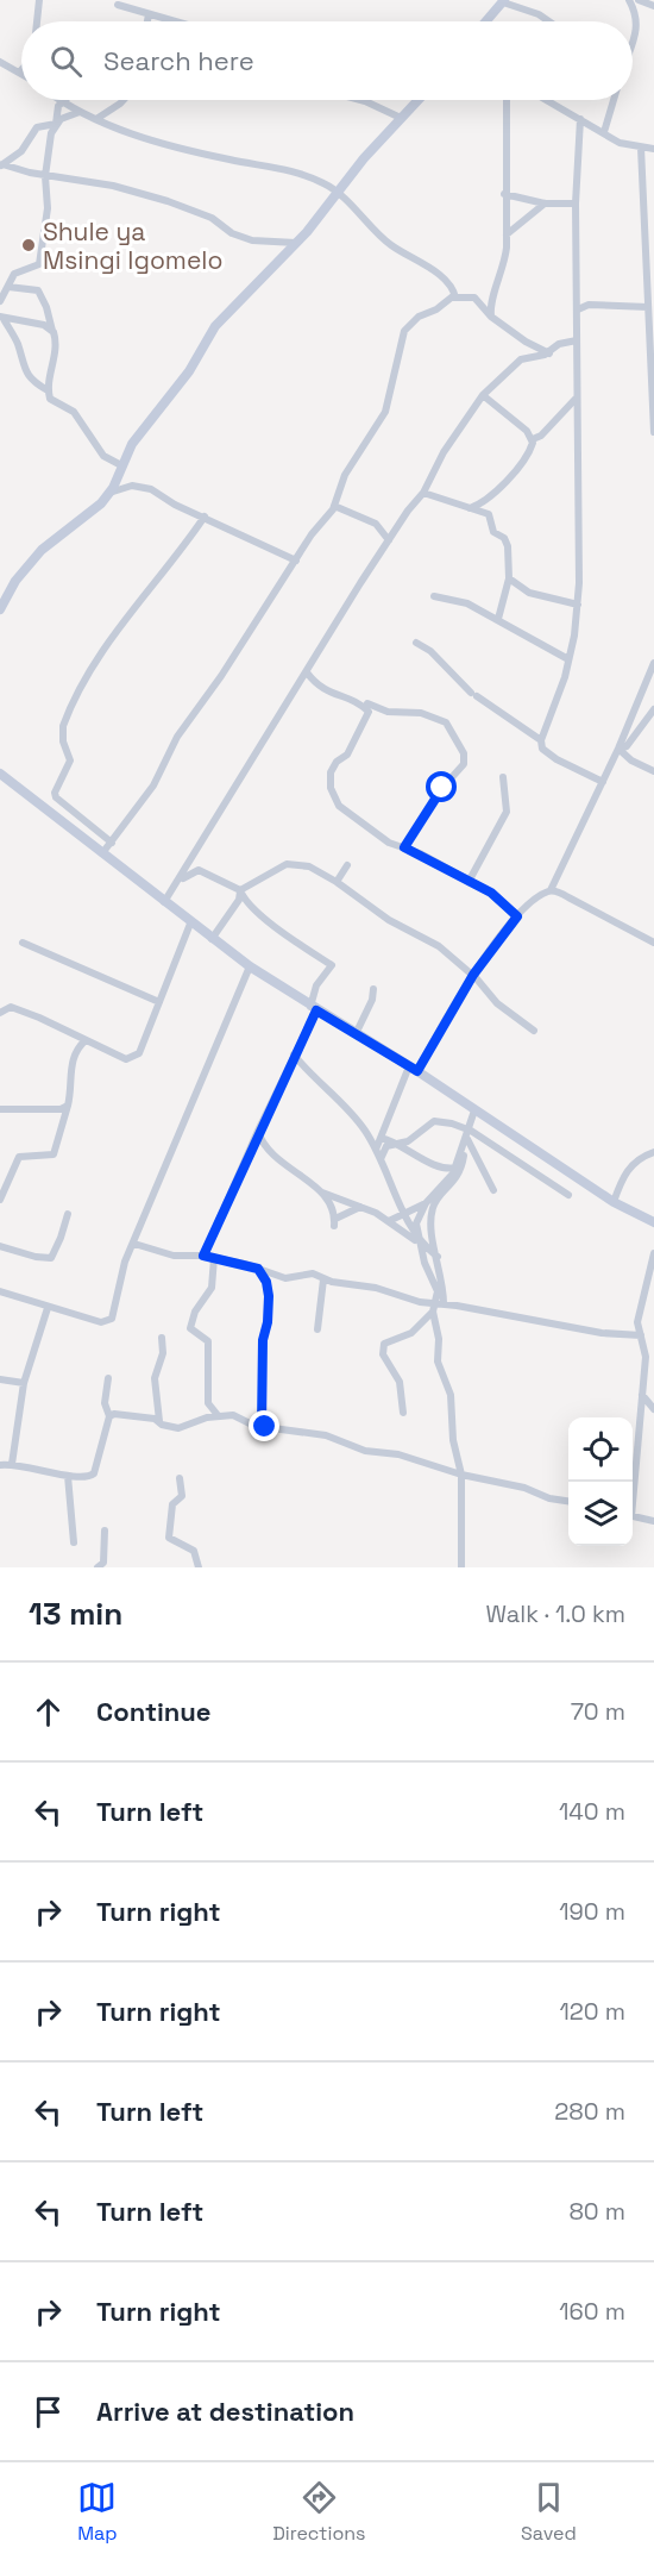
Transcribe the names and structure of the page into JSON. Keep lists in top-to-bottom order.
{
  "places": ["Shule ya Msingi Igomelo"],
  "page": {
    "search": "Search here",
    "heading": ["13 min", "Walk · 1.0 km"],
    "list": [
      ["Continue", "70 m"],
      ["Turn left", "140 m"],
      ["Turn right", "190 m"],
      ["Turn right", "120 m"],
      ["Turn left", "280 m"],
      ["Turn left", "80 m"],
      ["Turn right", "160 m"],
      "Arrive at destination"
    ],
    "nav": ["Map", "Directions", "Saved"]
  }
}
